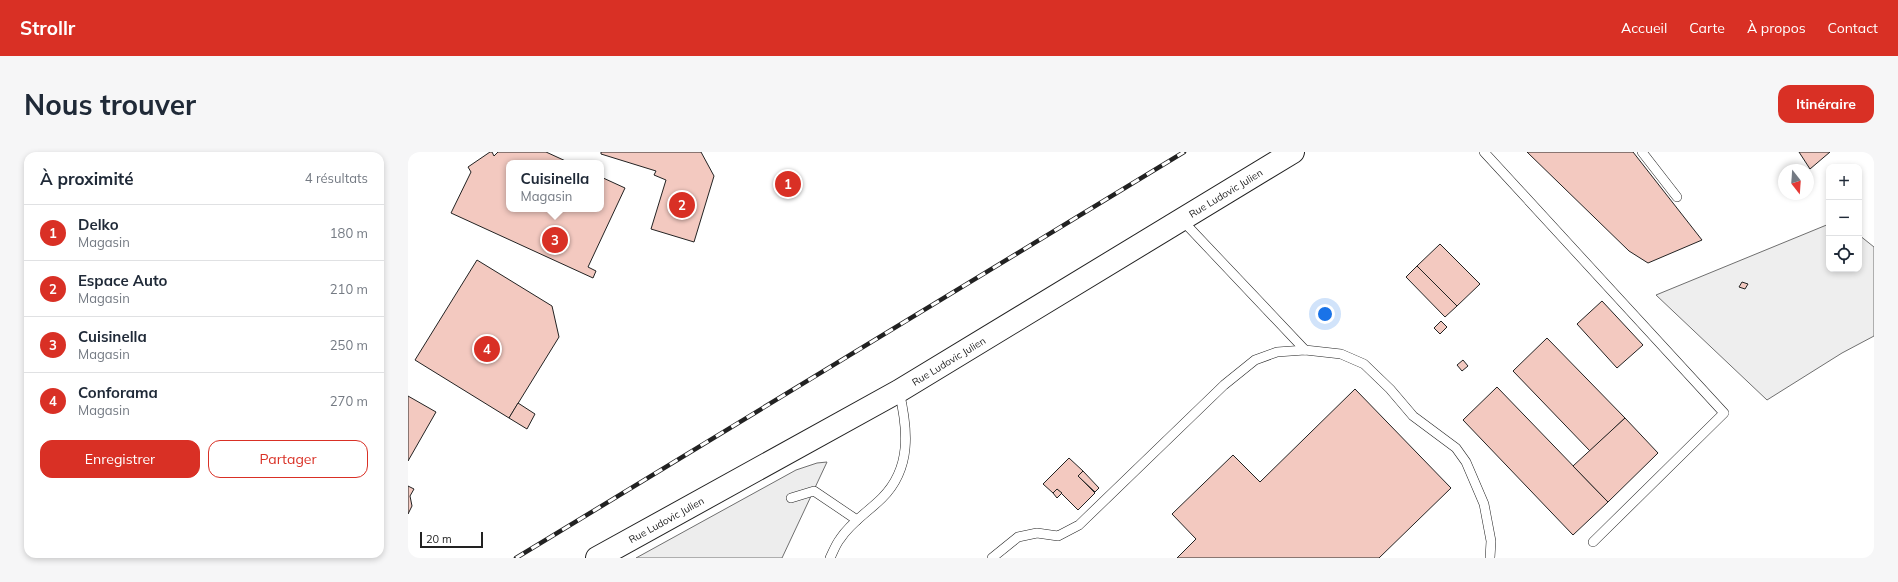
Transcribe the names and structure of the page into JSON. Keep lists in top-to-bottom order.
{
  "streets": {
    "main road": ["Rue Ludovic Julien"]
  },
  "scale_bar": "20 m",
  "north": "bottom",
  "page": {
    "header": "Strollr",
    "nav": [
      "Accueil",
      "Carte",
      "À propos",
      "Contact"
    ],
    "buttons": [
      "Itinéraire",
      ["Enregistrer", "Partager"]
    ],
    "title": "Nous trouver",
    "heading": ["À proximité", "4 résultats"],
    "popup": ["Cuisinella", "Magasin"],
    "map_buttons": ["+", "−"],
    "pins": [
      "1",
      "2",
      "3",
      "4"
    ],
    "list": [
      {
        "mark": "1",
        "name": "Delko",
        "note": "Magasin",
        "value": "180 m"
      },
      {
        "mark": "2",
        "name": "Espace Auto",
        "note": "Magasin",
        "value": "210 m"
      },
      {
        "mark": "3",
        "name": "Cuisinella",
        "note": "Magasin",
        "value": "250 m"
      },
      {
        "mark": "4",
        "name": "Conforama",
        "note": "Magasin",
        "value": "270 m"
      }
    ],
    "scale": "20 m"
  }
}
